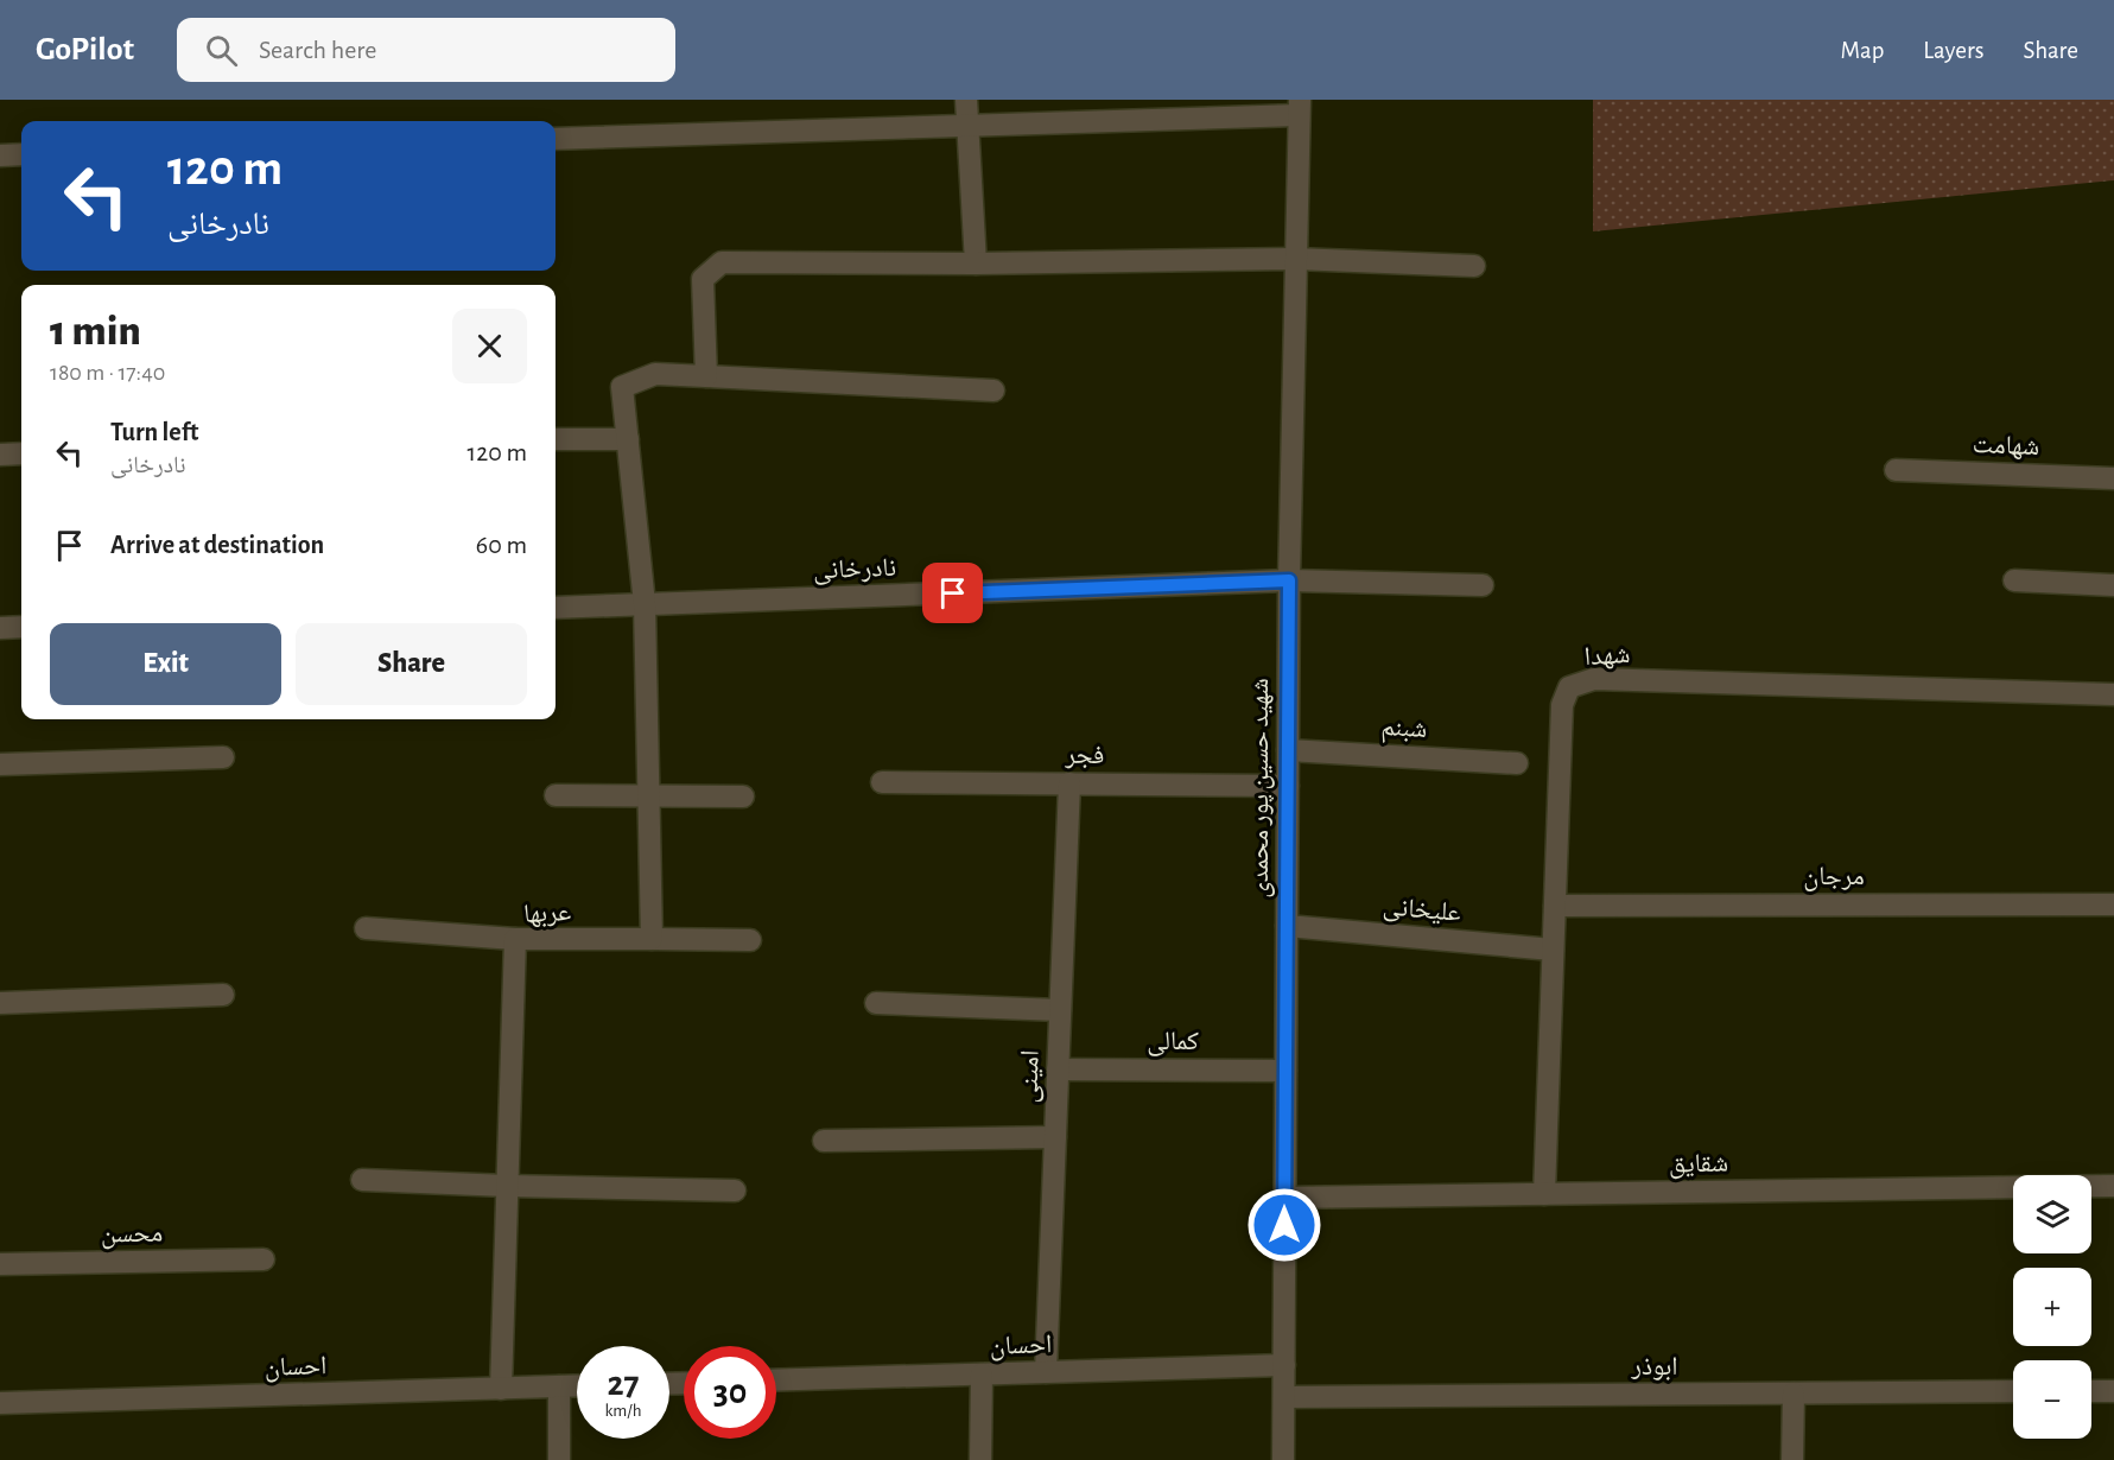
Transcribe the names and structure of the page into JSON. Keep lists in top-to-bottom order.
{
  "streets": {
    "street": [
      "شهامت",
      "نادرخانی",
      "شهدا",
      "شبنم",
      "فجر",
      "شهید حسین پور محمدی",
      "مرجان",
      "علیخانی",
      "عربها",
      "کمالی",
      "امینی",
      "شقایق",
      "محسن",
      "احسان",
      "ابوذر"
    ]
  },
  "crossings": [
    ["نادرخانی", "شهید حسین پور محمدی"],
    ["شهدا", "مرجان"],
    ["شهدا", "علیخانی"],
    ["شهدا", "شقایق"],
    ["شبنم", "شهید حسین پور محمدی"],
    ["فجر", "شهید حسین پور محمدی"],
    ["فجر", "امینی"],
    ["شهید حسین پور محمدی", "علیخانی"],
    ["شهید حسین پور محمدی", "کمالی"],
    ["شهید حسین پور محمدی", "شقایق"],
    ["شهید حسین پور محمدی", "احسان"],
    ["شهید حسین پور محمدی", "ابوذر"],
    ["عربها", "احسان"],
    ["کمالی", "امینی"],
    ["امینی", "احسان"]
  ],
  "page": {
    "header": "GoPilot",
    "search": "Search here",
    "nav": ["Map", "Layers", "Share"],
    "turn": ["120 m", "نادرخانی"],
    "heading": ["1 min", "180 m · 17:40"],
    "list": [
      {
        "name": "Turn left",
        "note": "نادرخانی",
        "value": "120 m"
      },
      {
        "name": "Arrive at destination",
        "value": "60 m"
      }
    ],
    "buttons": ["Exit", "Share"],
    "map_buttons": ["+", "−"],
    "speed": "27 km/h",
    "limit": "30"
  }
}
